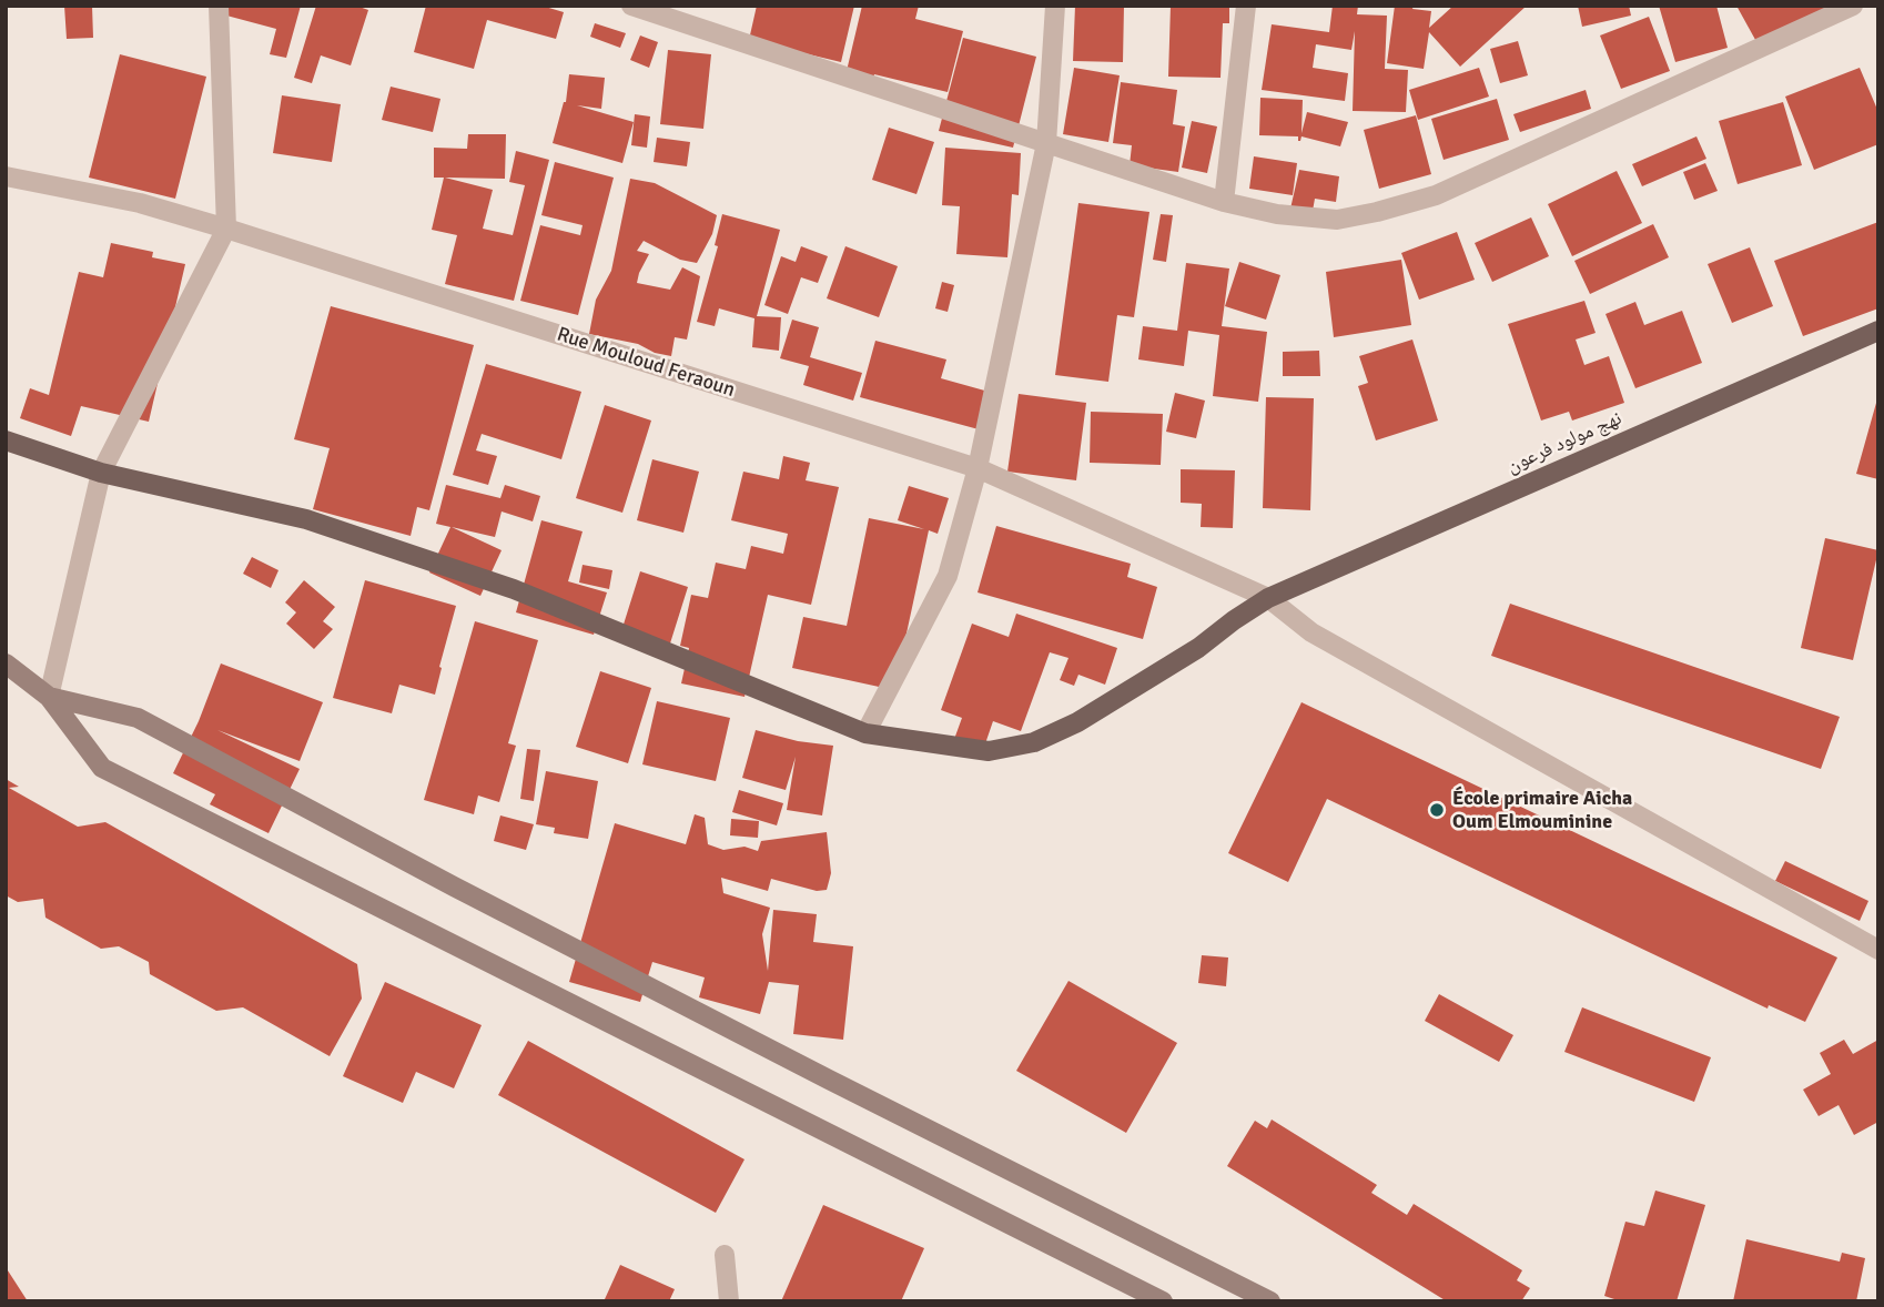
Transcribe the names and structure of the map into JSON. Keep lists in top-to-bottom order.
{
  "streets": {
    "main road": ["نهج مولود فرعون"],
    "street": ["Rue Mouloud Feraoun"]
  },
  "crossings": [
    ["Rue Mouloud Feraoun", "نهج مولود فرعون"]
  ],
  "places": ["École primaire Aicha Oum Elmouminine"]
}
